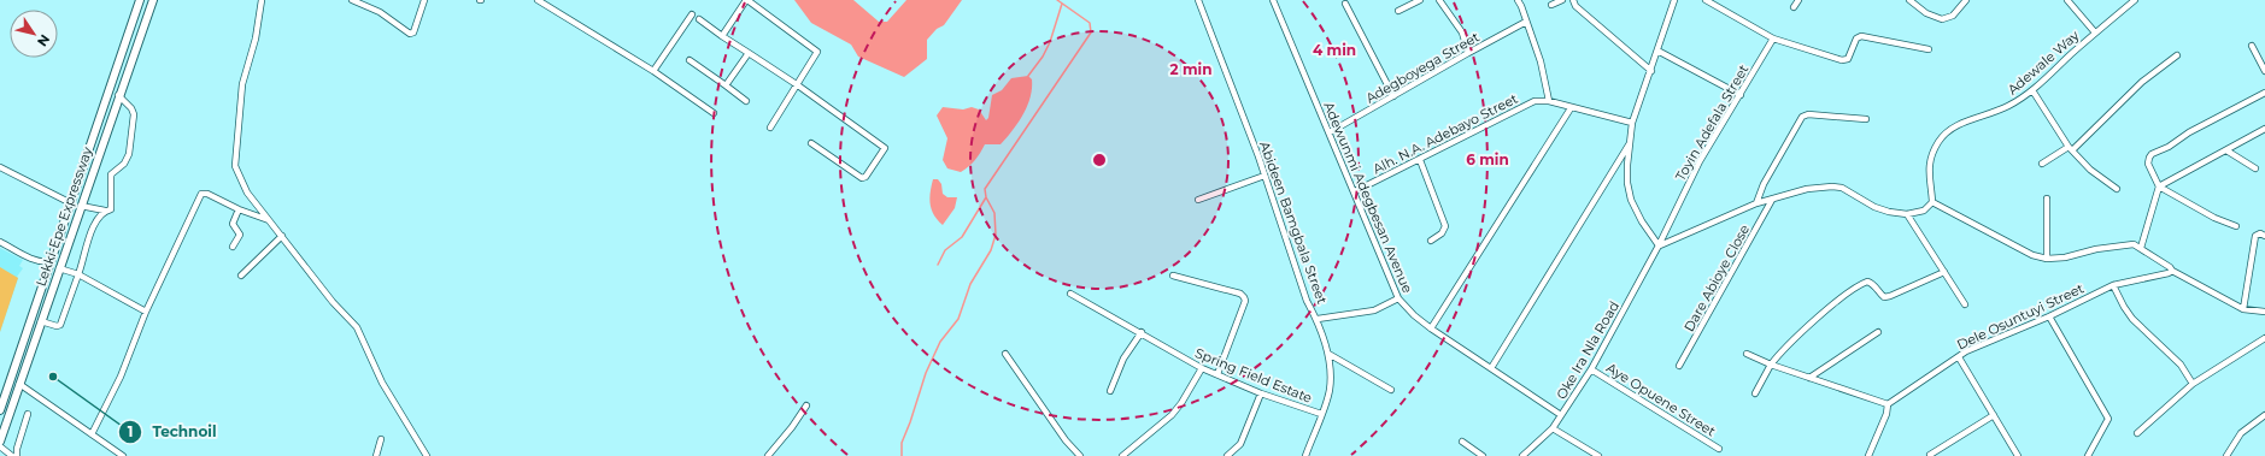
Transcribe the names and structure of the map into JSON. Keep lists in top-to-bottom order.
{
  "streets": {
    "highway": ["Lekki-Epe Expressway"],
    "street": [
      "Adewale Way",
      "Adegboyega Street",
      "Toyin Adefala Street",
      "Alh. N.A. Adebayo Street",
      "Adewunmi Adegbesan Avenue",
      "Abideen Bamgbala Street",
      "Dare Abioye Close",
      "Dele Osuntuyi Street",
      "Oke Ira Nla Road",
      "Spring Field Estate",
      "Aye Opuene Street"
    ]
  },
  "crossings": [
    ["Adegboyega Street", "Adewunmi Adegbesan Avenue"],
    ["Toyin Adefala Street", "Oke Ira Nla Road"],
    ["Alh. N.A. Adebayo Street", "Adewunmi Adegbesan Avenue"],
    ["Adewunmi Adegbesan Avenue", "Oke Ira Nla Road"],
    ["Abideen Bamgbala Street", "Spring Field Estate"],
    ["Oke Ira Nla Road", "Aye Opuene Street"]
  ],
  "places": ["Technoil"],
  "north": "bottom right",
  "rings": ["4 min", "2 min", "6 min"]
}
